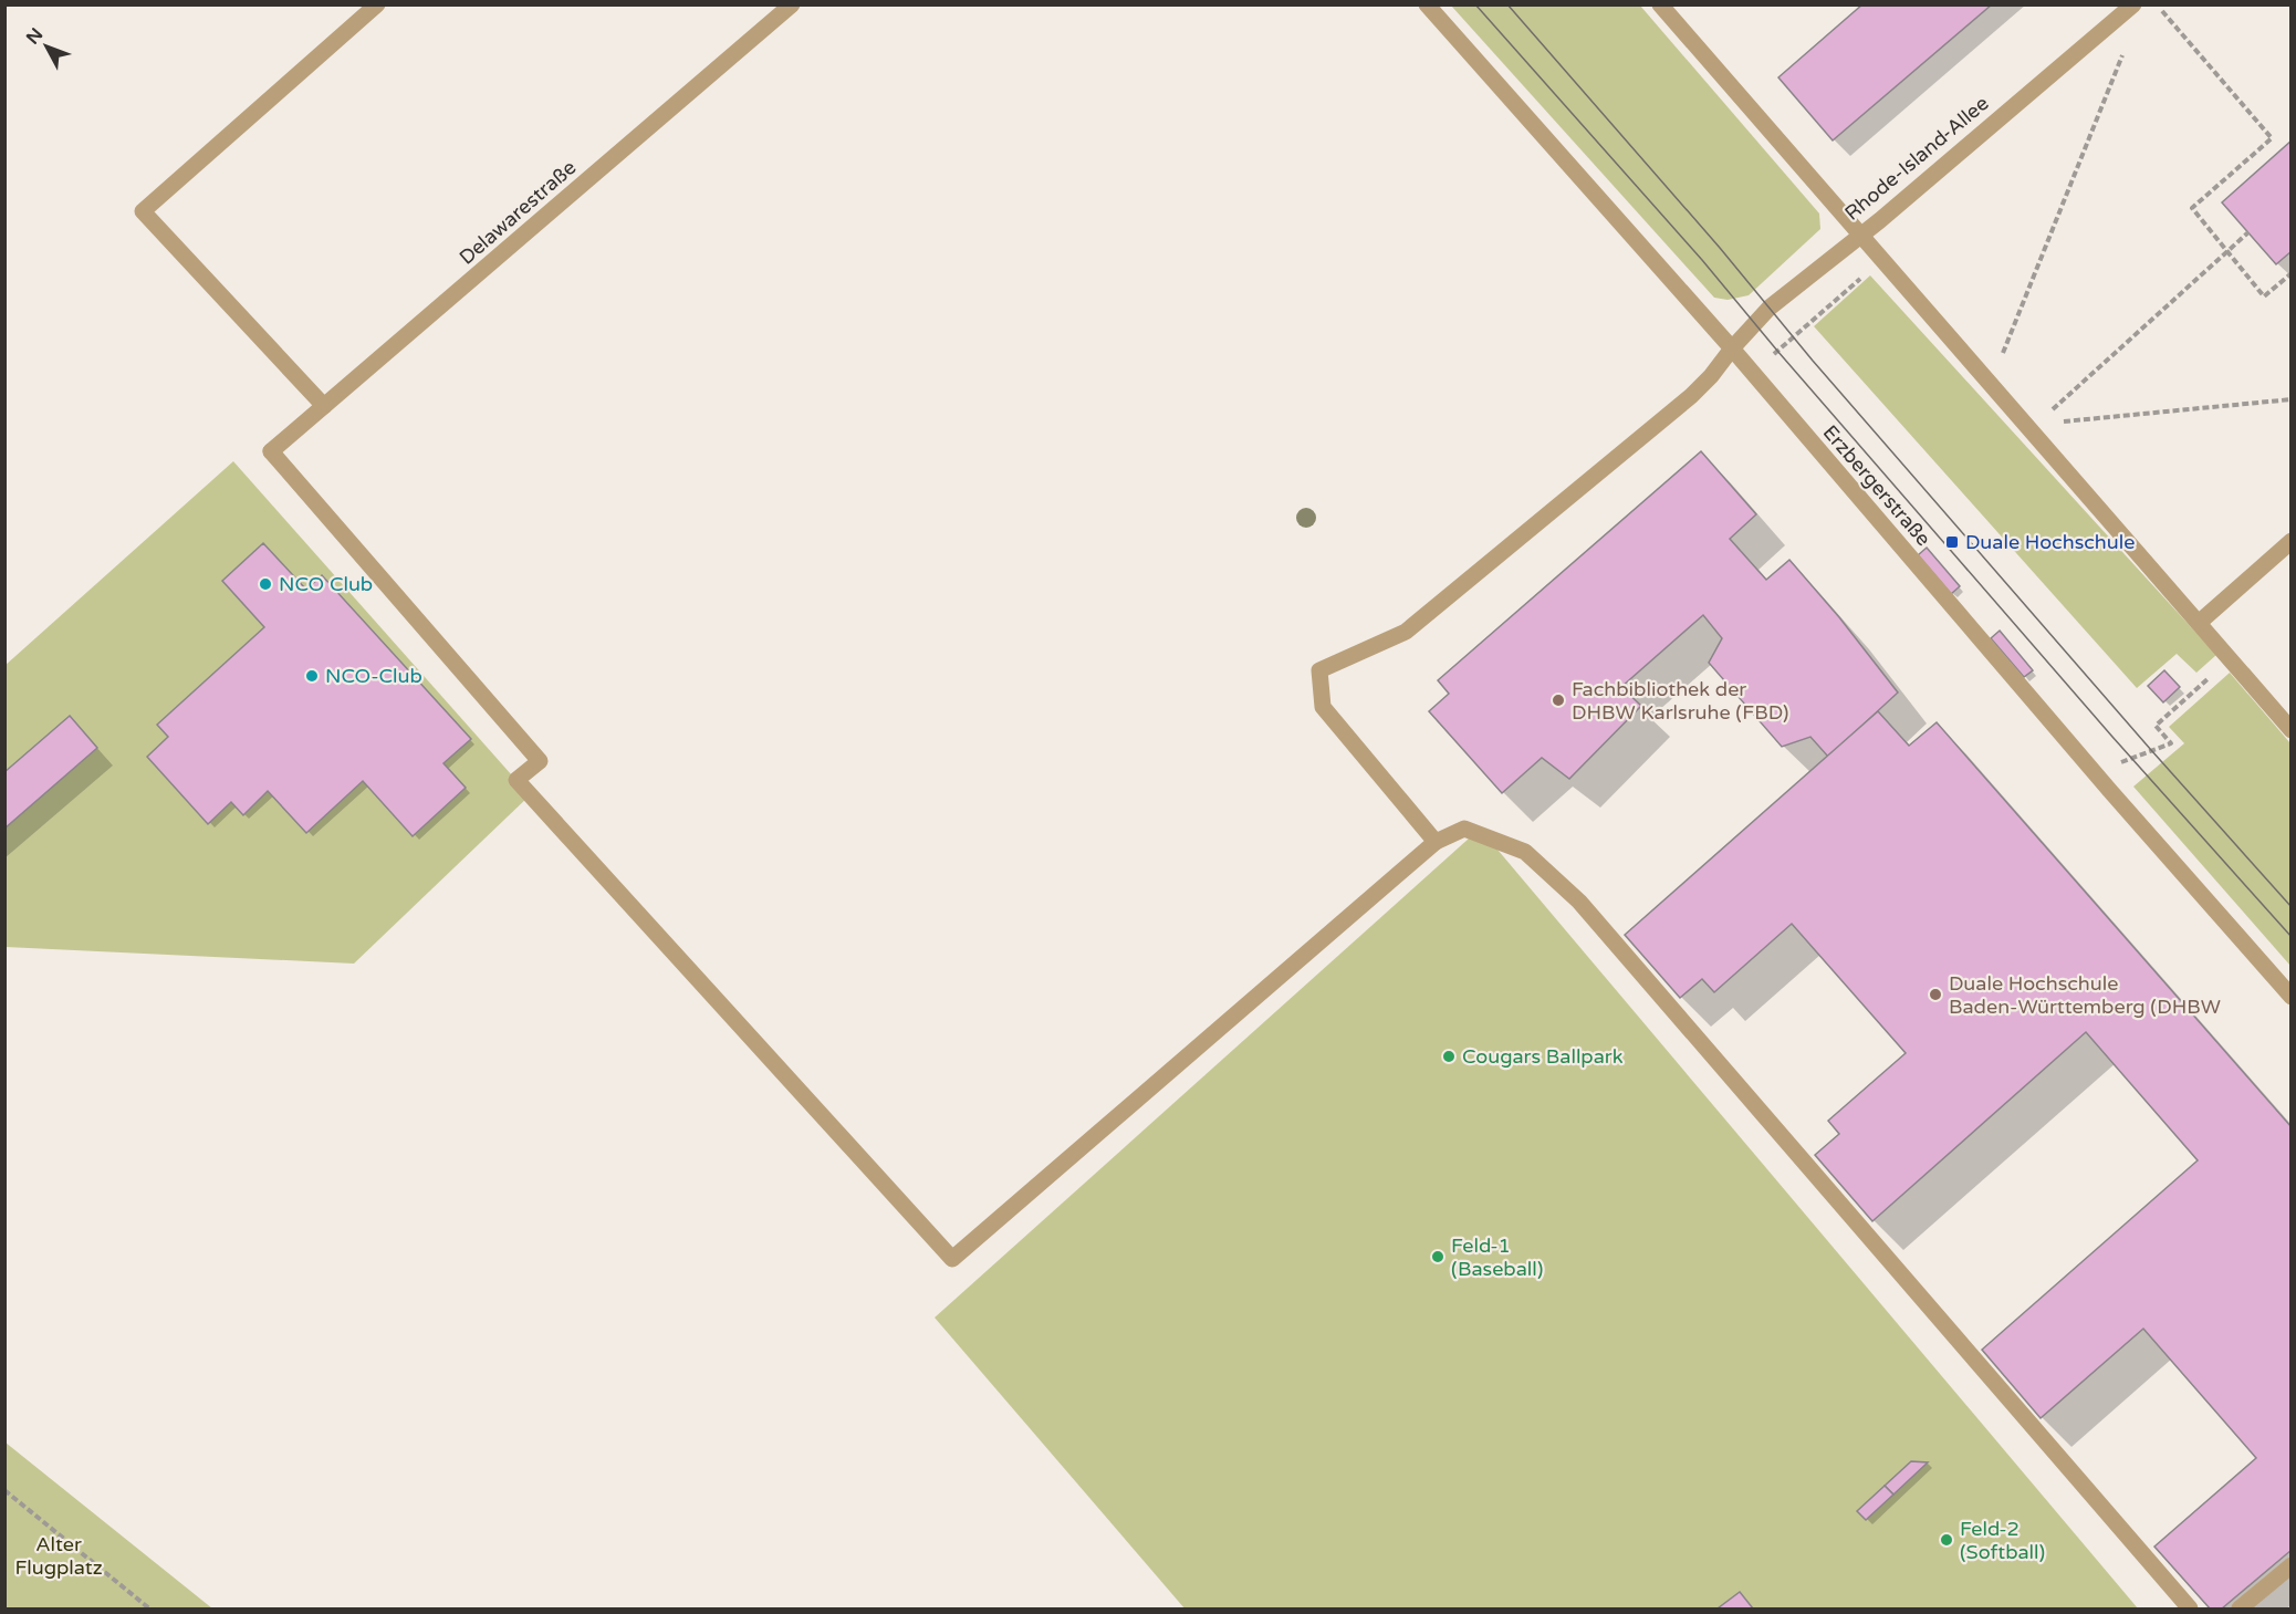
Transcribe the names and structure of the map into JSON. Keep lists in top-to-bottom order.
{
  "streets": {
    "street": ["Rhode-Island-Allee", "Delawarestraße", "Erzbergerstraße"]
  },
  "crossings": [
    ["Rhode-Island-Allee", "Delawarestraße"],
    ["Rhode-Island-Allee", "Erzbergerstraße"]
  ],
  "parks": ["Alter Flugplatz"],
  "places": {
    "transit": ["Duale Hochschule"],
    "other": [
      "NCO Club",
      "NCO-Club",
      "Fachbibliothek der DHBW Karlsruhe (FBD)",
      "Duale Hochschule Baden-Württemberg (DHBW",
      "Cougars Ballpark",
      "Feld-1 (Baseball)",
      "Feld-2 (Softball)"
    ]
  },
  "north": "top left"
}
